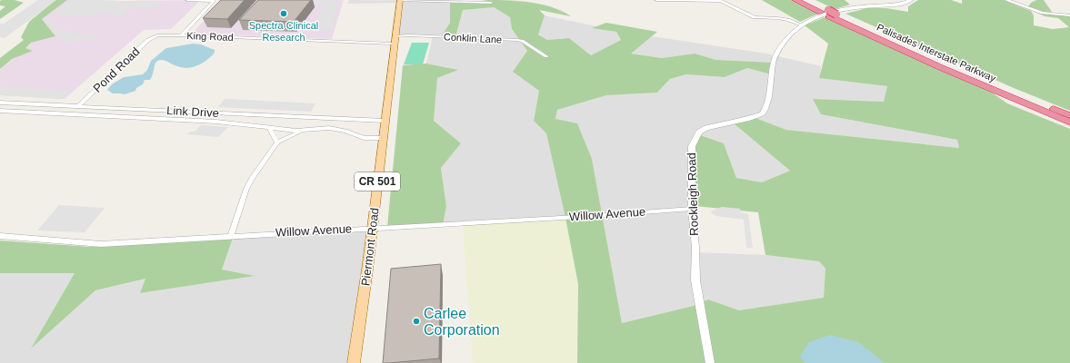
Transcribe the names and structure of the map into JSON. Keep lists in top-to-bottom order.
{
  "streets": {
    "highway": ["Palisades Interstate Parkway"],
    "main road": ["CR 501", "Piermont Road"],
    "street": [
      "King Road",
      "Conklin Lane",
      "Pond Road",
      "Link Drive",
      "Rockleigh Road",
      "Willow Avenue"
    ]
  },
  "crossings": [
    ["King Road", "Conklin Lane"],
    ["King Road", "Pond Road"],
    ["King Road", "Piermont Road"],
    ["Conklin Lane", "Piermont Road"],
    ["Pond Road", "Link Drive"],
    ["Link Drive", "Piermont Road"],
    ["Rockleigh Road", "Willow Avenue"],
    ["Willow Avenue", "Piermont Road"]
  ],
  "places": ["Spectra Clinical Research", "Carlee Corporation"]
}
